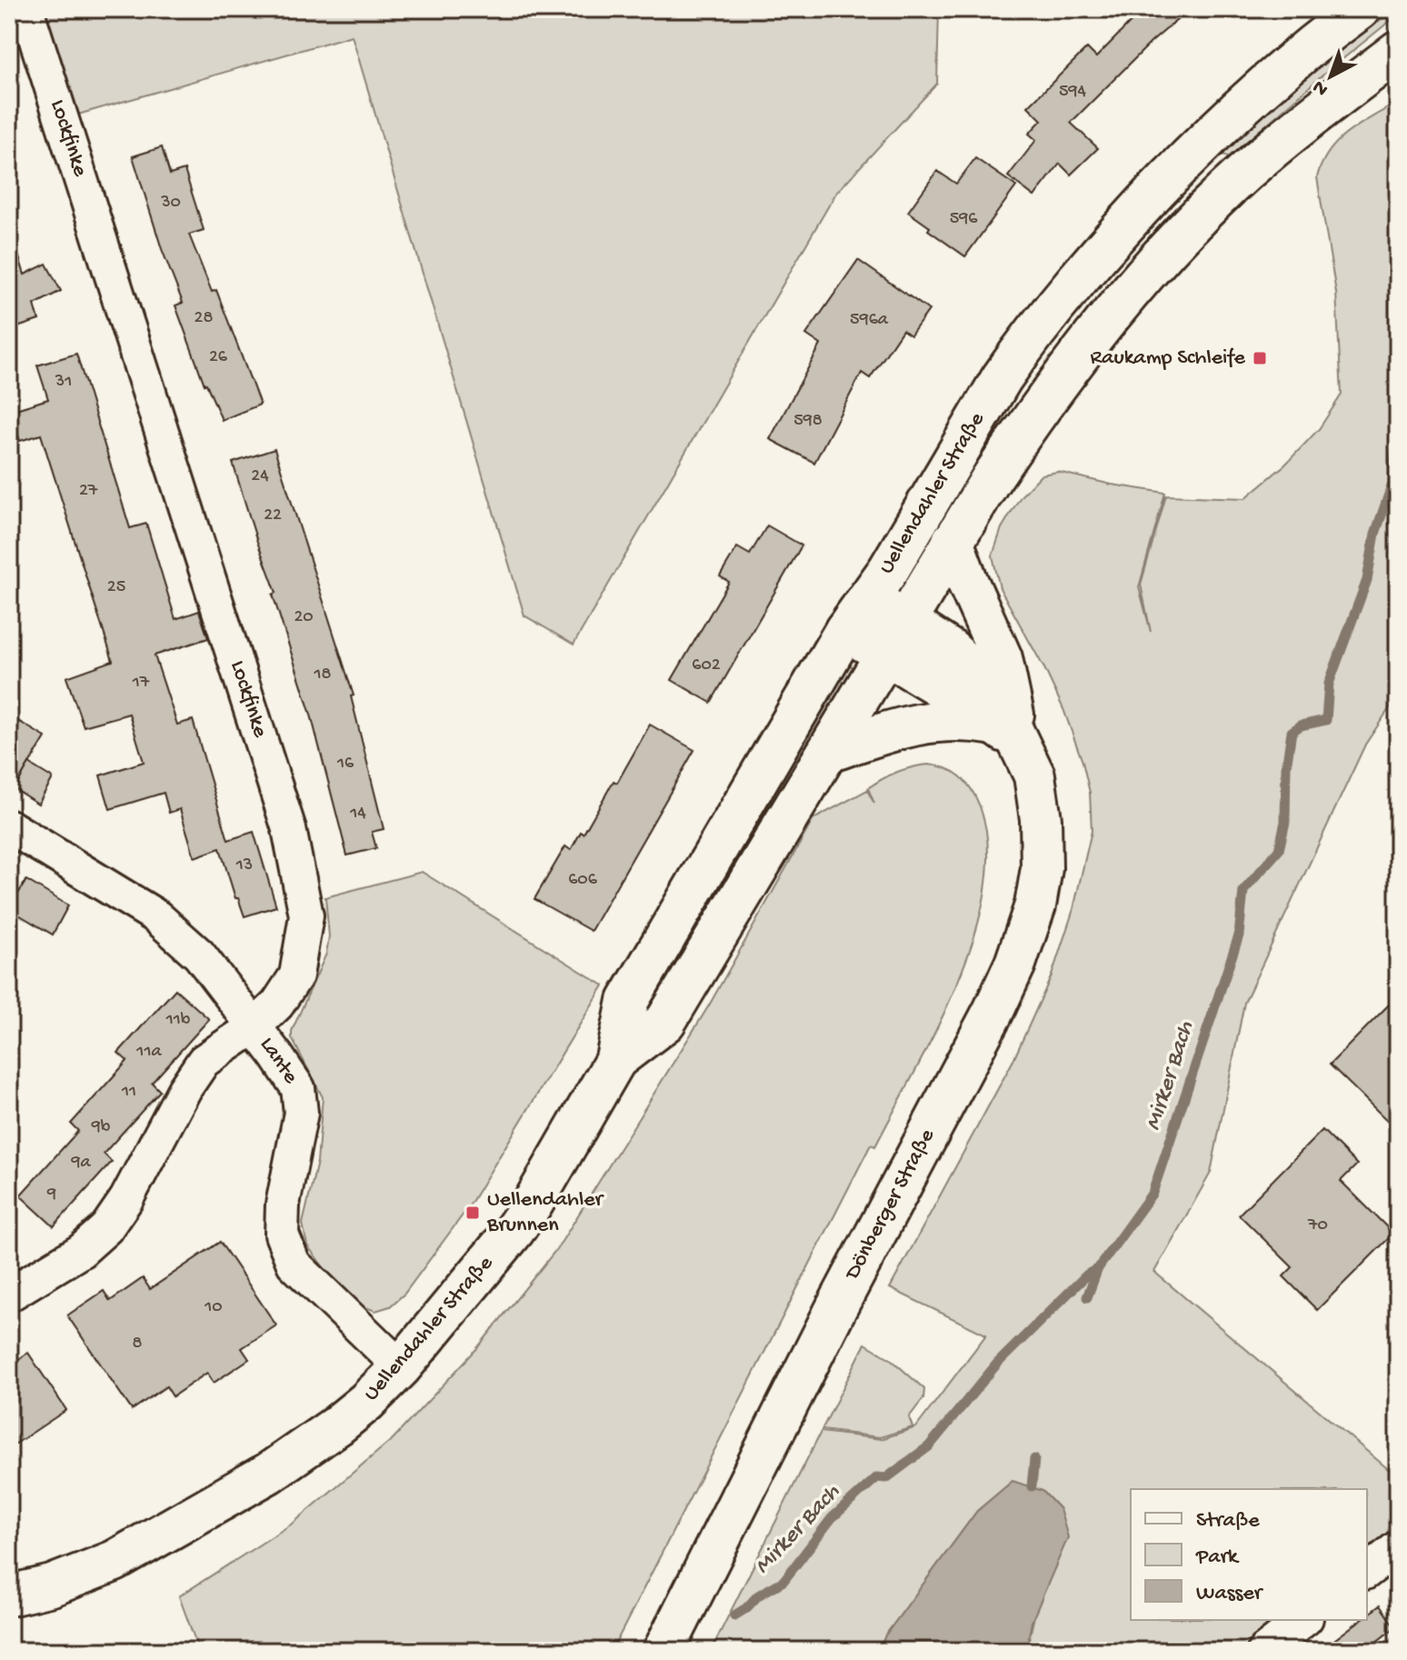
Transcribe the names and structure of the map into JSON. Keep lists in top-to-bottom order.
{
  "streets": {
    "main road": ["Uellendahler Straße", "Dönberger Straße"],
    "street": ["Lockfinke", "Lante"]
  },
  "crossings": [
    ["Lockfinke", "Lante"],
    ["Uellendahler Straße", "Lante"],
    ["Uellendahler Straße", "Dönberger Straße"]
  ],
  "water": ["Mirker Bach"],
  "places": {
    "transit": ["Raukamp Schleife", "Uellendahler Brunnen"]
  },
  "house_numbers": [
    "594",
    "30",
    "596",
    "28",
    "596a",
    "26",
    "31",
    "598",
    "24",
    "27",
    "22",
    "25",
    "20",
    "602",
    "18",
    "17",
    "16",
    "14",
    "13",
    "606",
    "11b",
    "11a",
    "11",
    "9b",
    "9a",
    "9",
    "70",
    "10",
    "8"
  ],
  "legend": ["Straße", "Park", "Wasser"],
  "north": "bottom left"
}
